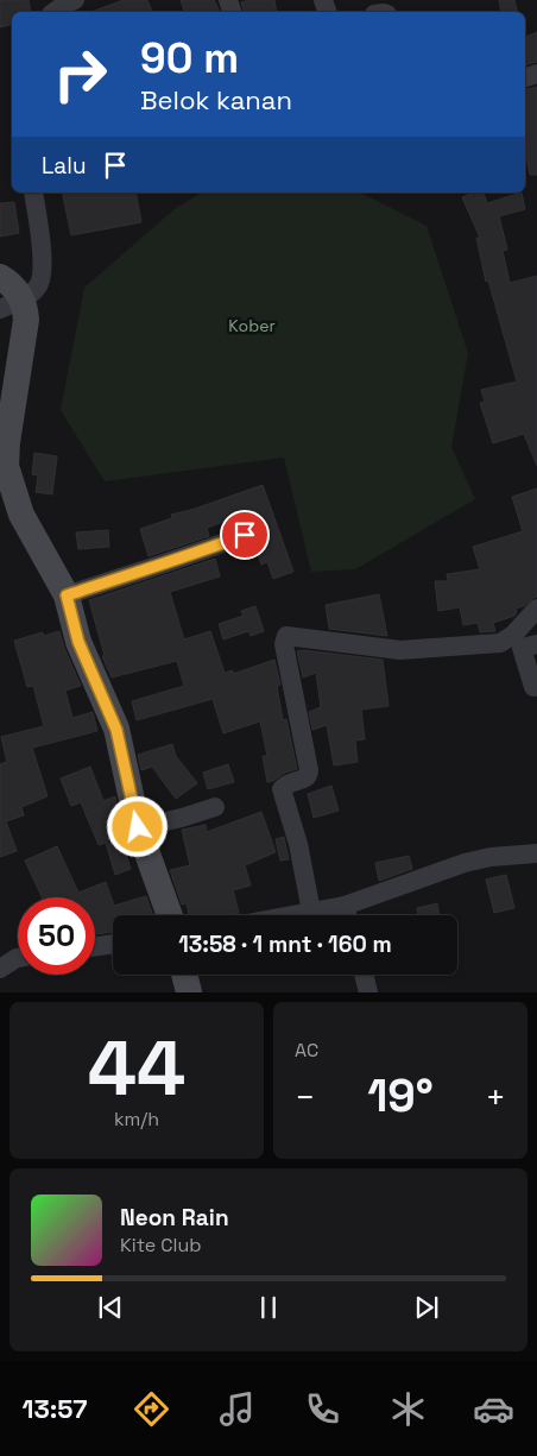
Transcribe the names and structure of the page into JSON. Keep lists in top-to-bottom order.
{
  "parks": ["Kober"],
  "page": {
    "turn": ["90 m", "Belok kanan"],
    "then": "Lalu",
    "limit": "50",
    "trip": "13:58 · 1 mnt · 160 m",
    "tile": [
      ["44", "km/h"],
      "AC"
    ],
    "heat": ["−", "19°", "+"],
    "song": ["Neon Rain", "Kite Club"],
    "tabs": "13:57"
  }
}
